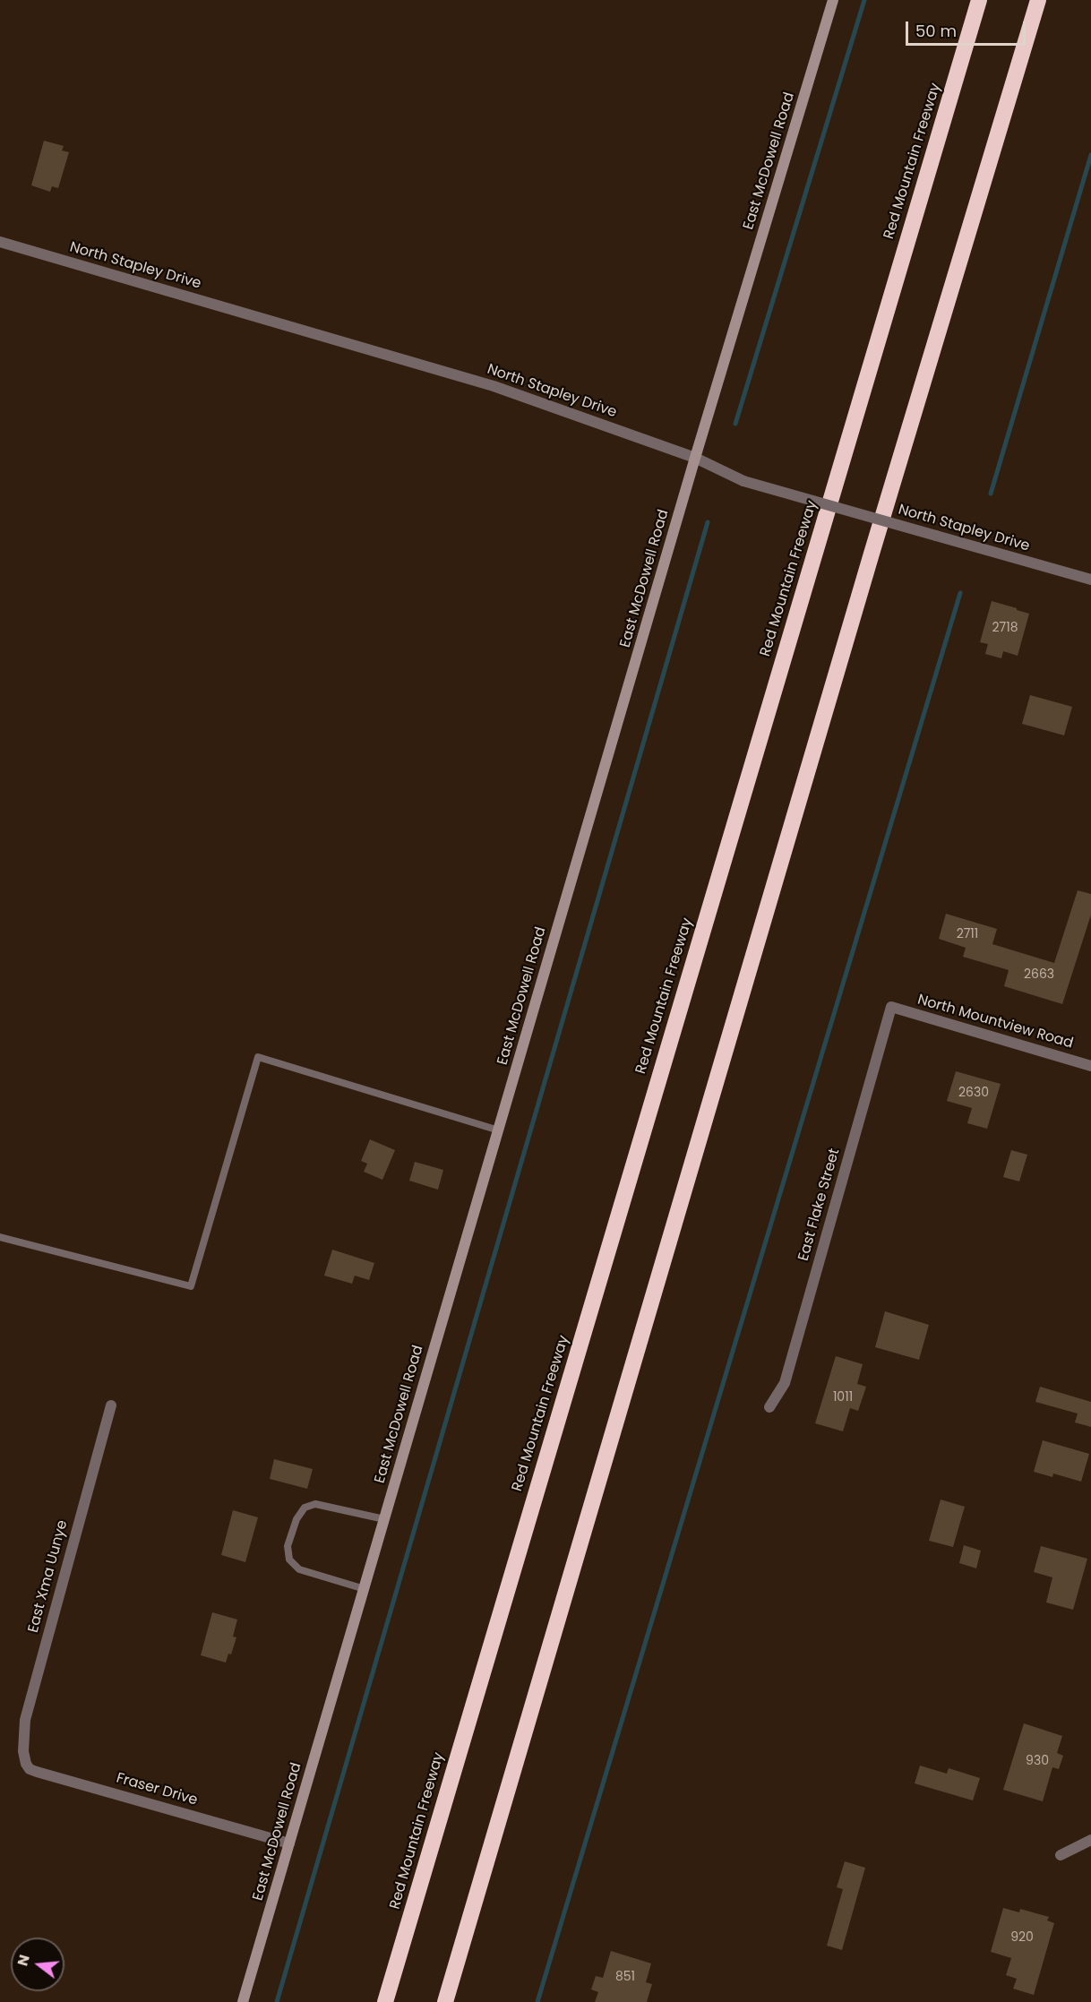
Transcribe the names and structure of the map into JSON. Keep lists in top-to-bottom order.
{
  "streets": {
    "highway": ["Red Mountain Freeway"],
    "street": [
      "East McDowell Road",
      "North Stapley Drive",
      "North Mountview Road",
      "East Flake Street",
      "East Xma Uunye",
      "Fraser Drive"
    ]
  },
  "crossings": [
    ["East McDowell Road", "North Stapley Drive"],
    ["East McDowell Road", "Fraser Drive"],
    ["North Mountview Road", "East Flake Street"],
    ["East Xma Uunye", "Fraser Drive"]
  ],
  "house_numbers": [
    "2718",
    "2711",
    "2663",
    "2630",
    "1011",
    "930",
    "920",
    "851"
  ],
  "scale_bar": "50 m",
  "north": "left"
}
